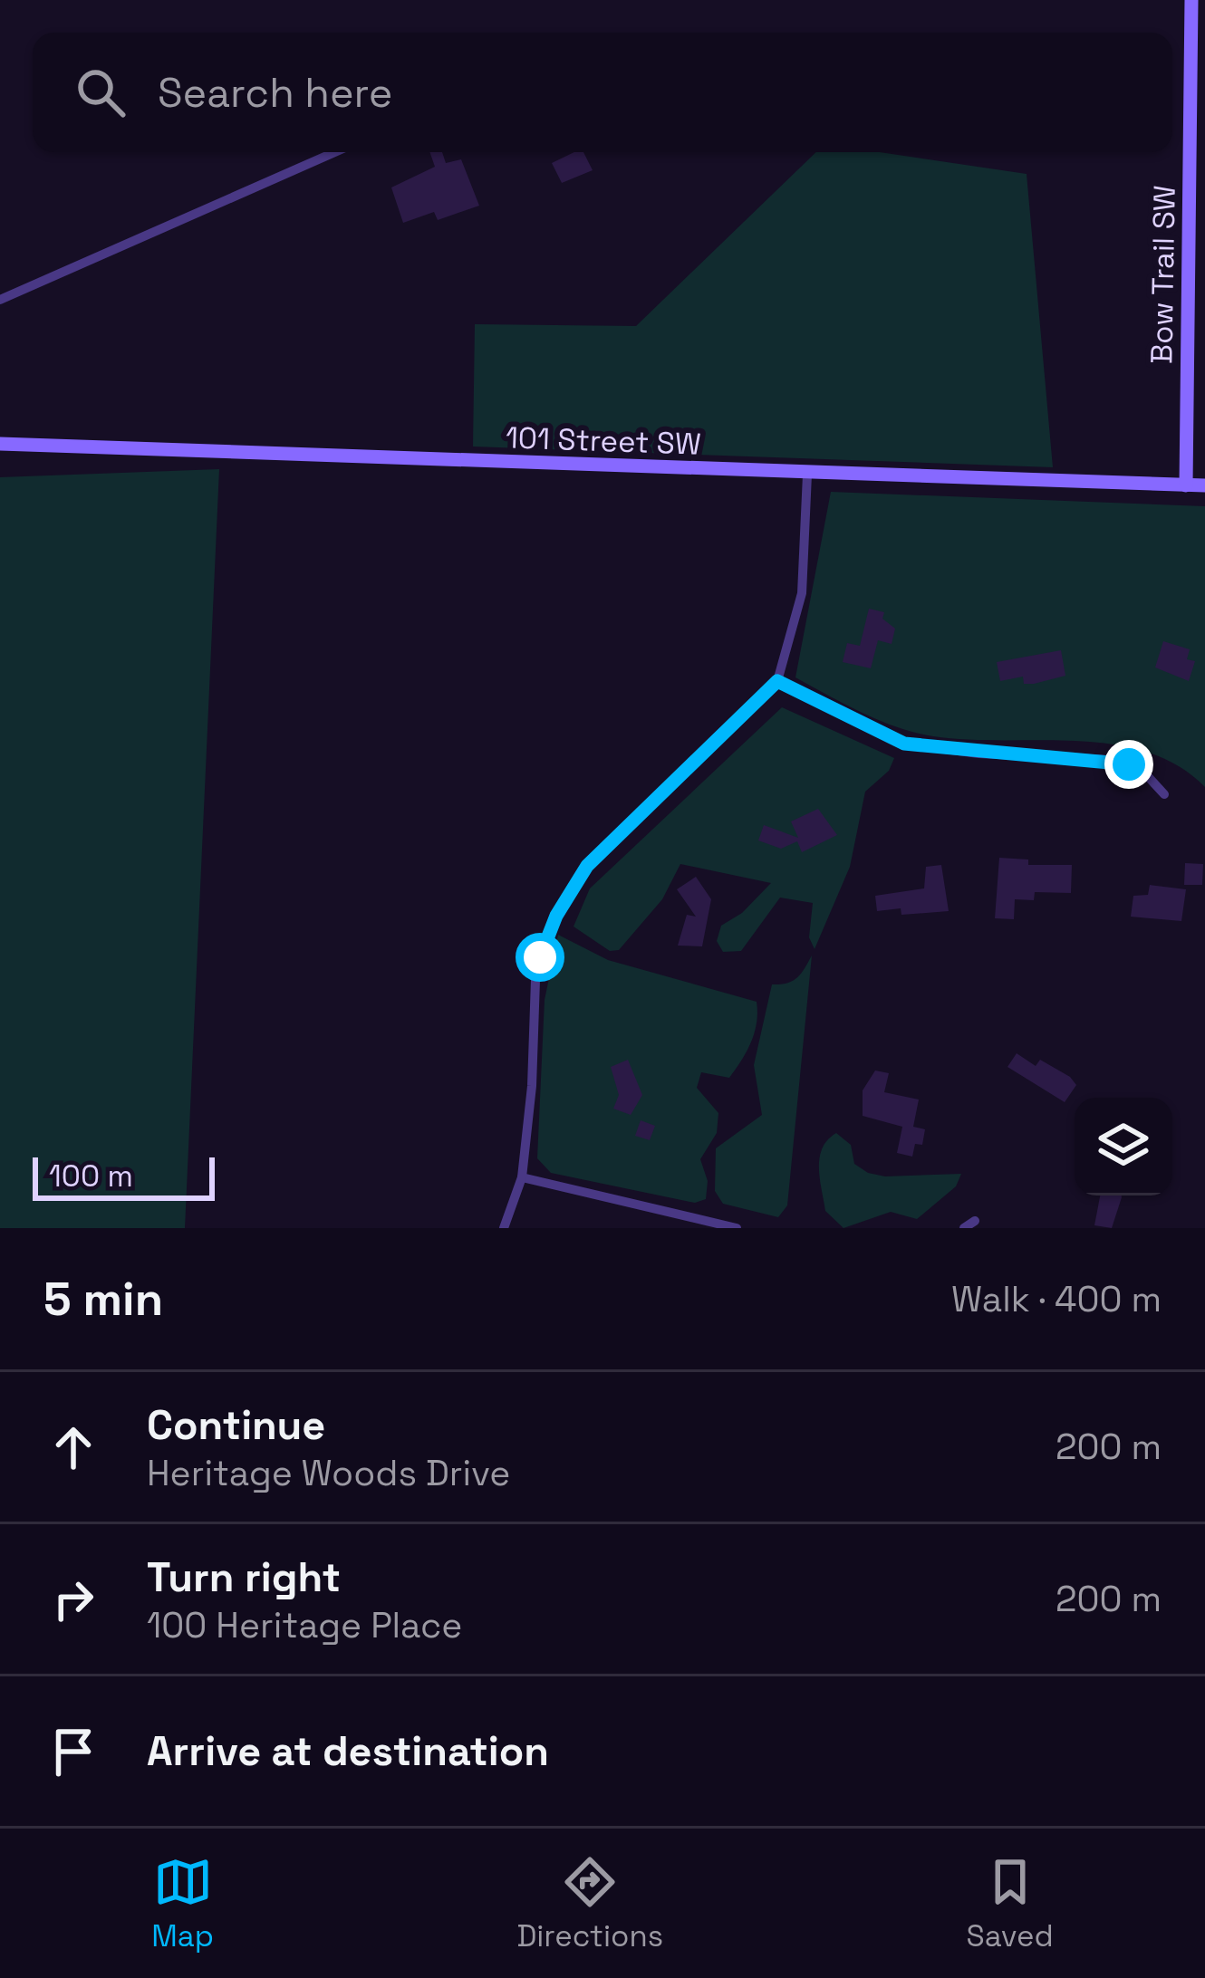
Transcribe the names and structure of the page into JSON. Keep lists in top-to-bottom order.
{
  "streets": {
    "street": ["Bow Trail SW", "101 Street SW"]
  },
  "crossings": [
    ["Bow Trail SW", "101 Street SW"]
  ],
  "scale_bar": "100 m",
  "page": {
    "search": "Search here",
    "scale": "100 m",
    "heading": ["5 min", "Walk · 400 m"],
    "list": [
      ["Continue", "Heritage Woods Drive", "200 m"],
      ["Turn right", "100 Heritage Place", "200 m"],
      "Arrive at destination"
    ],
    "nav": ["Map", "Directions", "Saved"]
  }
}
